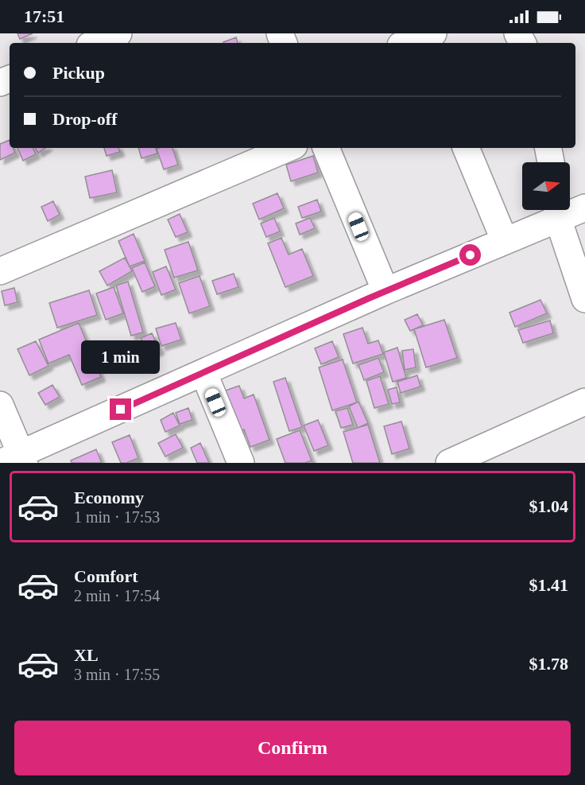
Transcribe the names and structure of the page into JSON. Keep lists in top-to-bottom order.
{
  "north": "right",
  "page": {
    "status": "17:51",
    "banner": ["Pickup", "Drop-off"],
    "bubble": "1 min",
    "list": [
      {
        "name": "Economy",
        "note": "1 min · 17:53",
        "value": "$1.04"
      },
      {
        "name": "Comfort",
        "note": "2 min · 17:54",
        "value": "$1.41"
      },
      {
        "name": "XL",
        "note": "3 min · 17:55",
        "value": "$1.78"
      }
    ],
    "buttons": "Confirm"
  }
}
